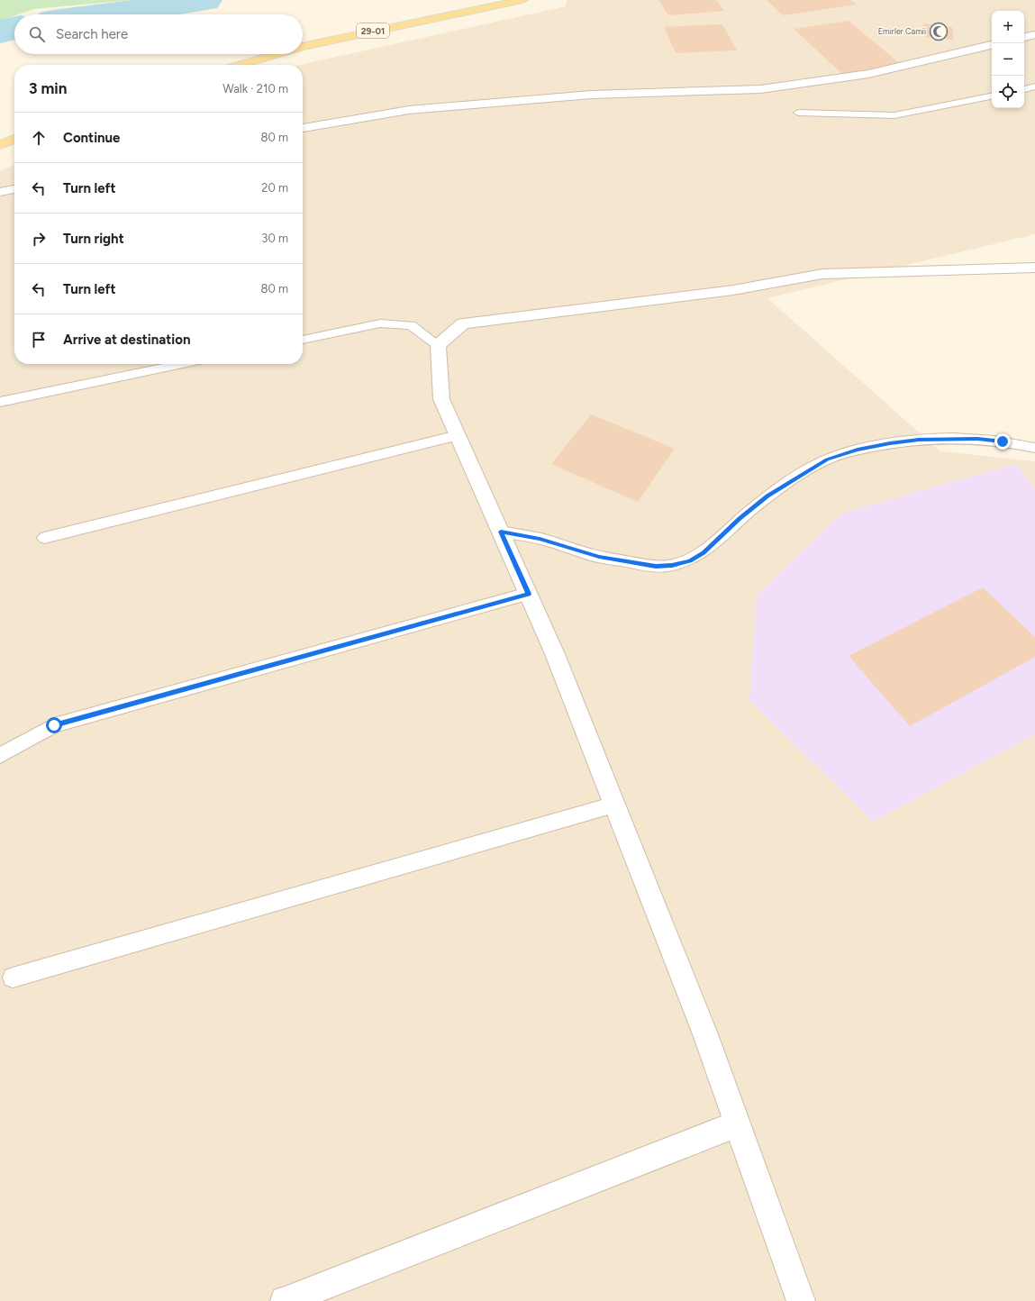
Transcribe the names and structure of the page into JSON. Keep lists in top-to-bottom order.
{
  "streets": {
    "main road": ["29-01"]
  },
  "places": {
    "mosque": ["Emirler Camii"]
  },
  "page": {
    "map_buttons": ["+", "−"],
    "search": "Search here",
    "heading": ["3 min", "Walk · 210 m"],
    "list": [
      ["Continue", "80 m"],
      ["Turn left", "20 m"],
      ["Turn right", "30 m"],
      ["Turn left", "80 m"],
      "Arrive at destination"
    ]
  }
}
